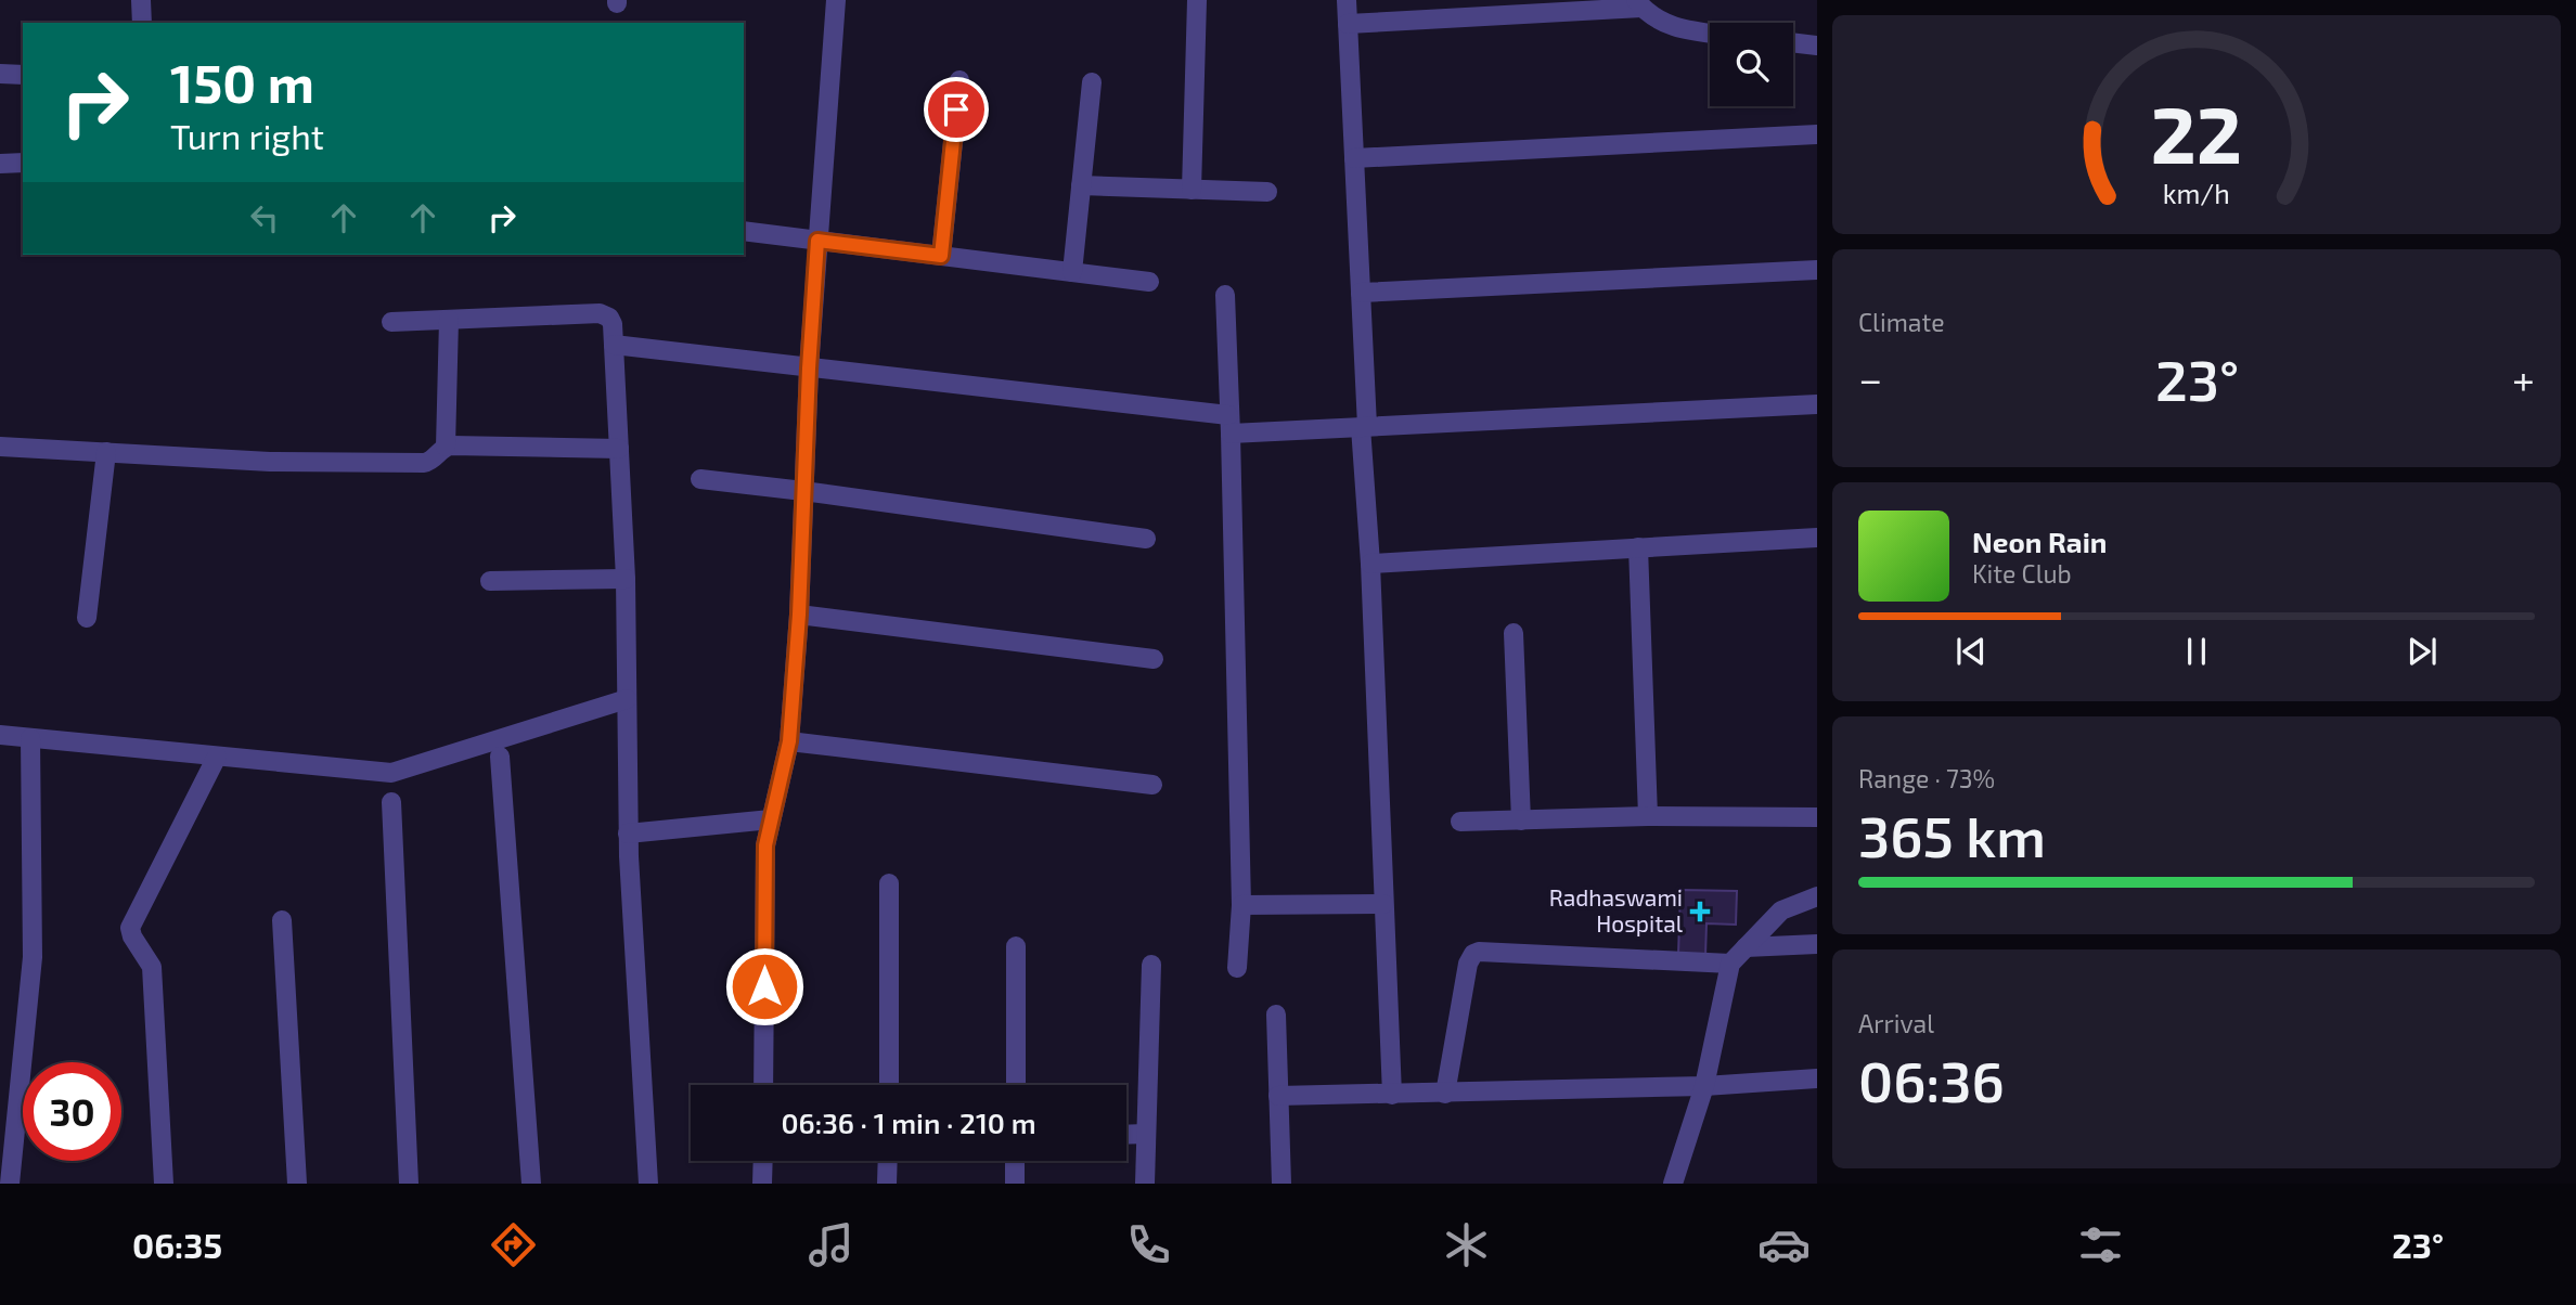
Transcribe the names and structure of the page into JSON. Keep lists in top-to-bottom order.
{
  "places": {
    "health": ["Radhaswami Hospital"]
  },
  "page": {
    "turn": ["150 m", "Turn right"],
    "tile": [
      "Climate",
      ["Range · 73%", "365 km"],
      ["Arrival", "06:36"]
    ],
    "heat": ["−", "23°", "+"],
    "song": ["Neon Rain", "Kite Club"],
    "limit": "30",
    "trip": "06:36 · 1 min · 210 m",
    "tabs": ["06:35", "23°"],
    "gauge": ["22", "km/h"]
  }
}
